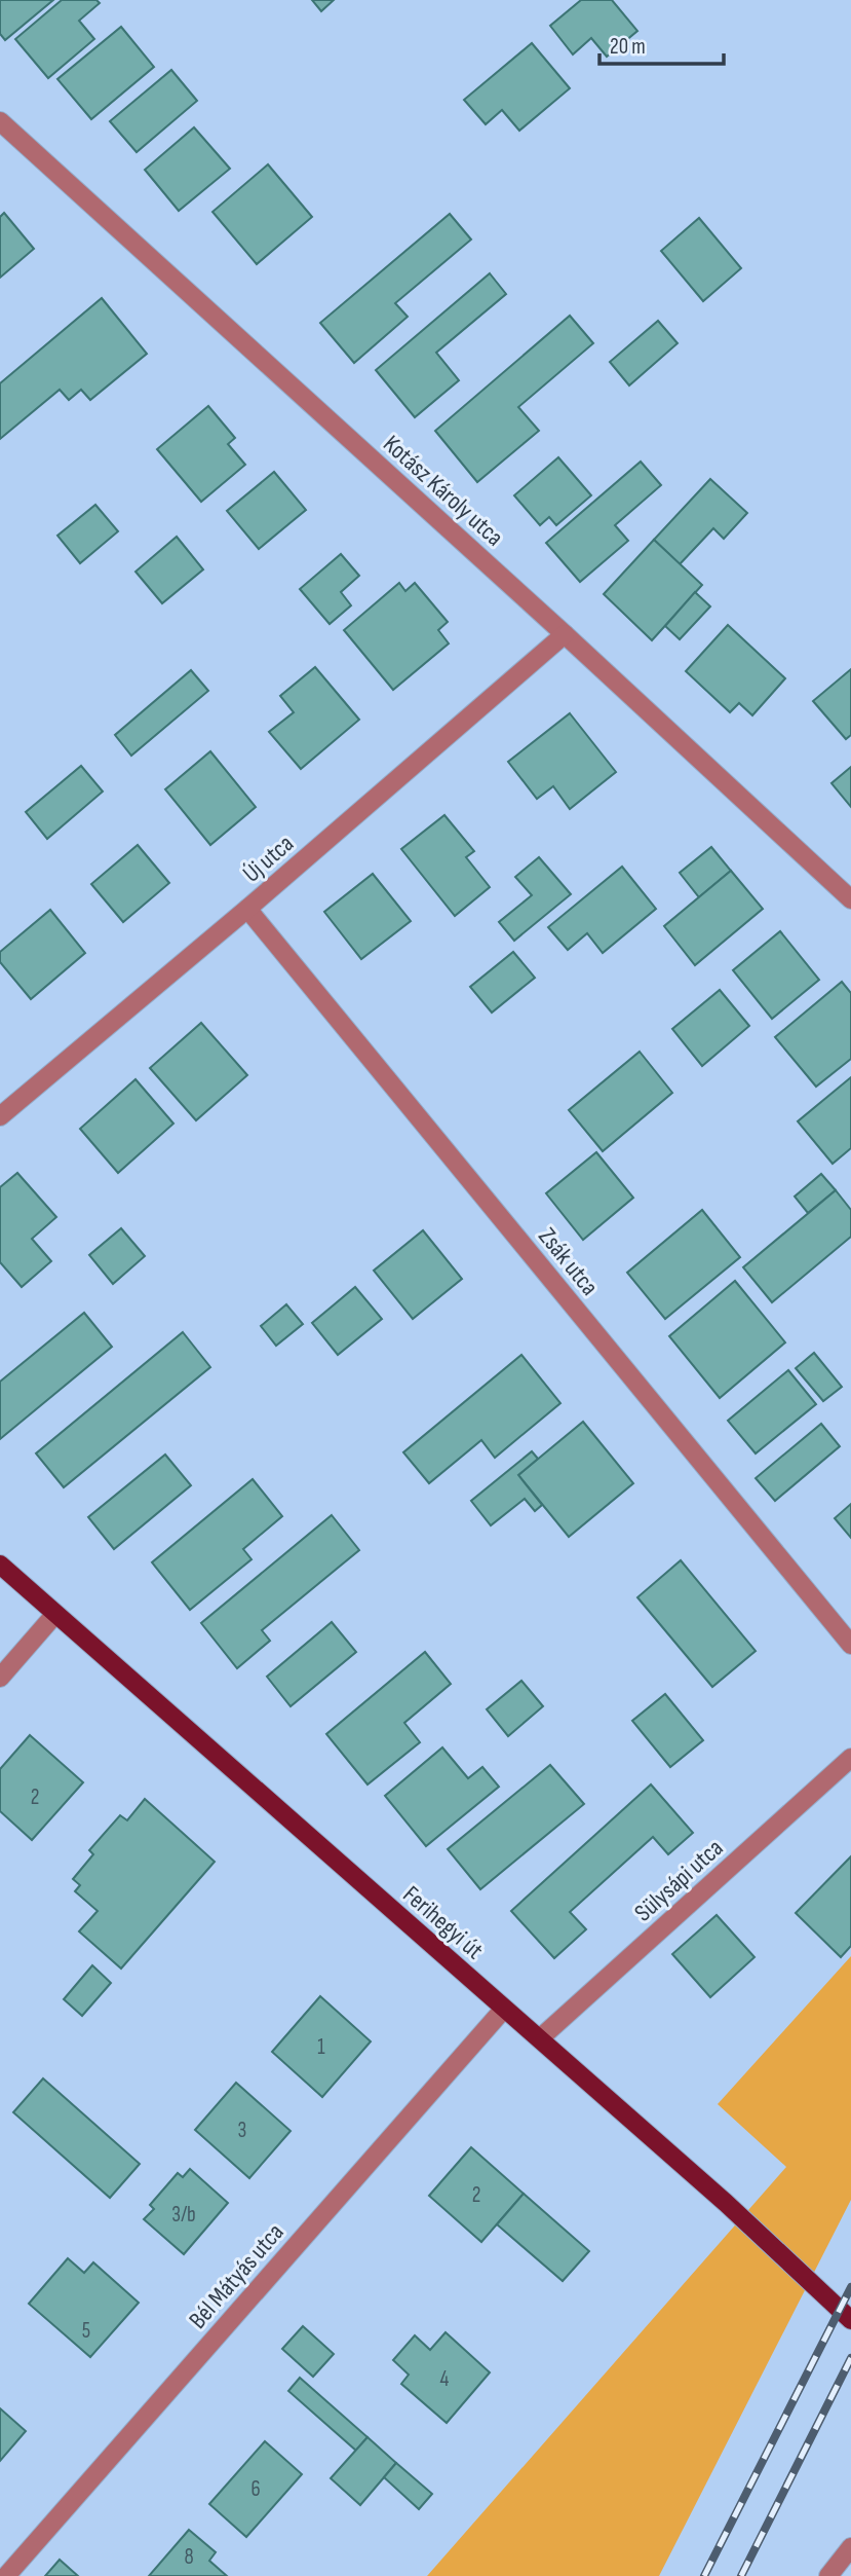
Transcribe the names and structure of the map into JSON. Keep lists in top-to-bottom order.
{
  "streets": {
    "main road": ["Ferihegyi út"],
    "street": [
      "Kotász Károly utca",
      "Új utca",
      "Zsák utca",
      "Sülysápi utca",
      "Bél Mátyás utca"
    ]
  },
  "crossings": [
    ["Kotász Károly utca", "Új utca"],
    ["Új utca", "Zsák utca"],
    ["Sülysápi utca", "Ferihegyi út"],
    ["Ferihegyi út", "Bél Mátyás utca"]
  ],
  "house_numbers": [
    "2",
    "1",
    "3",
    "2",
    "3/b",
    "5",
    "4",
    "6",
    "8"
  ],
  "scale_bar": "20 m"
}
